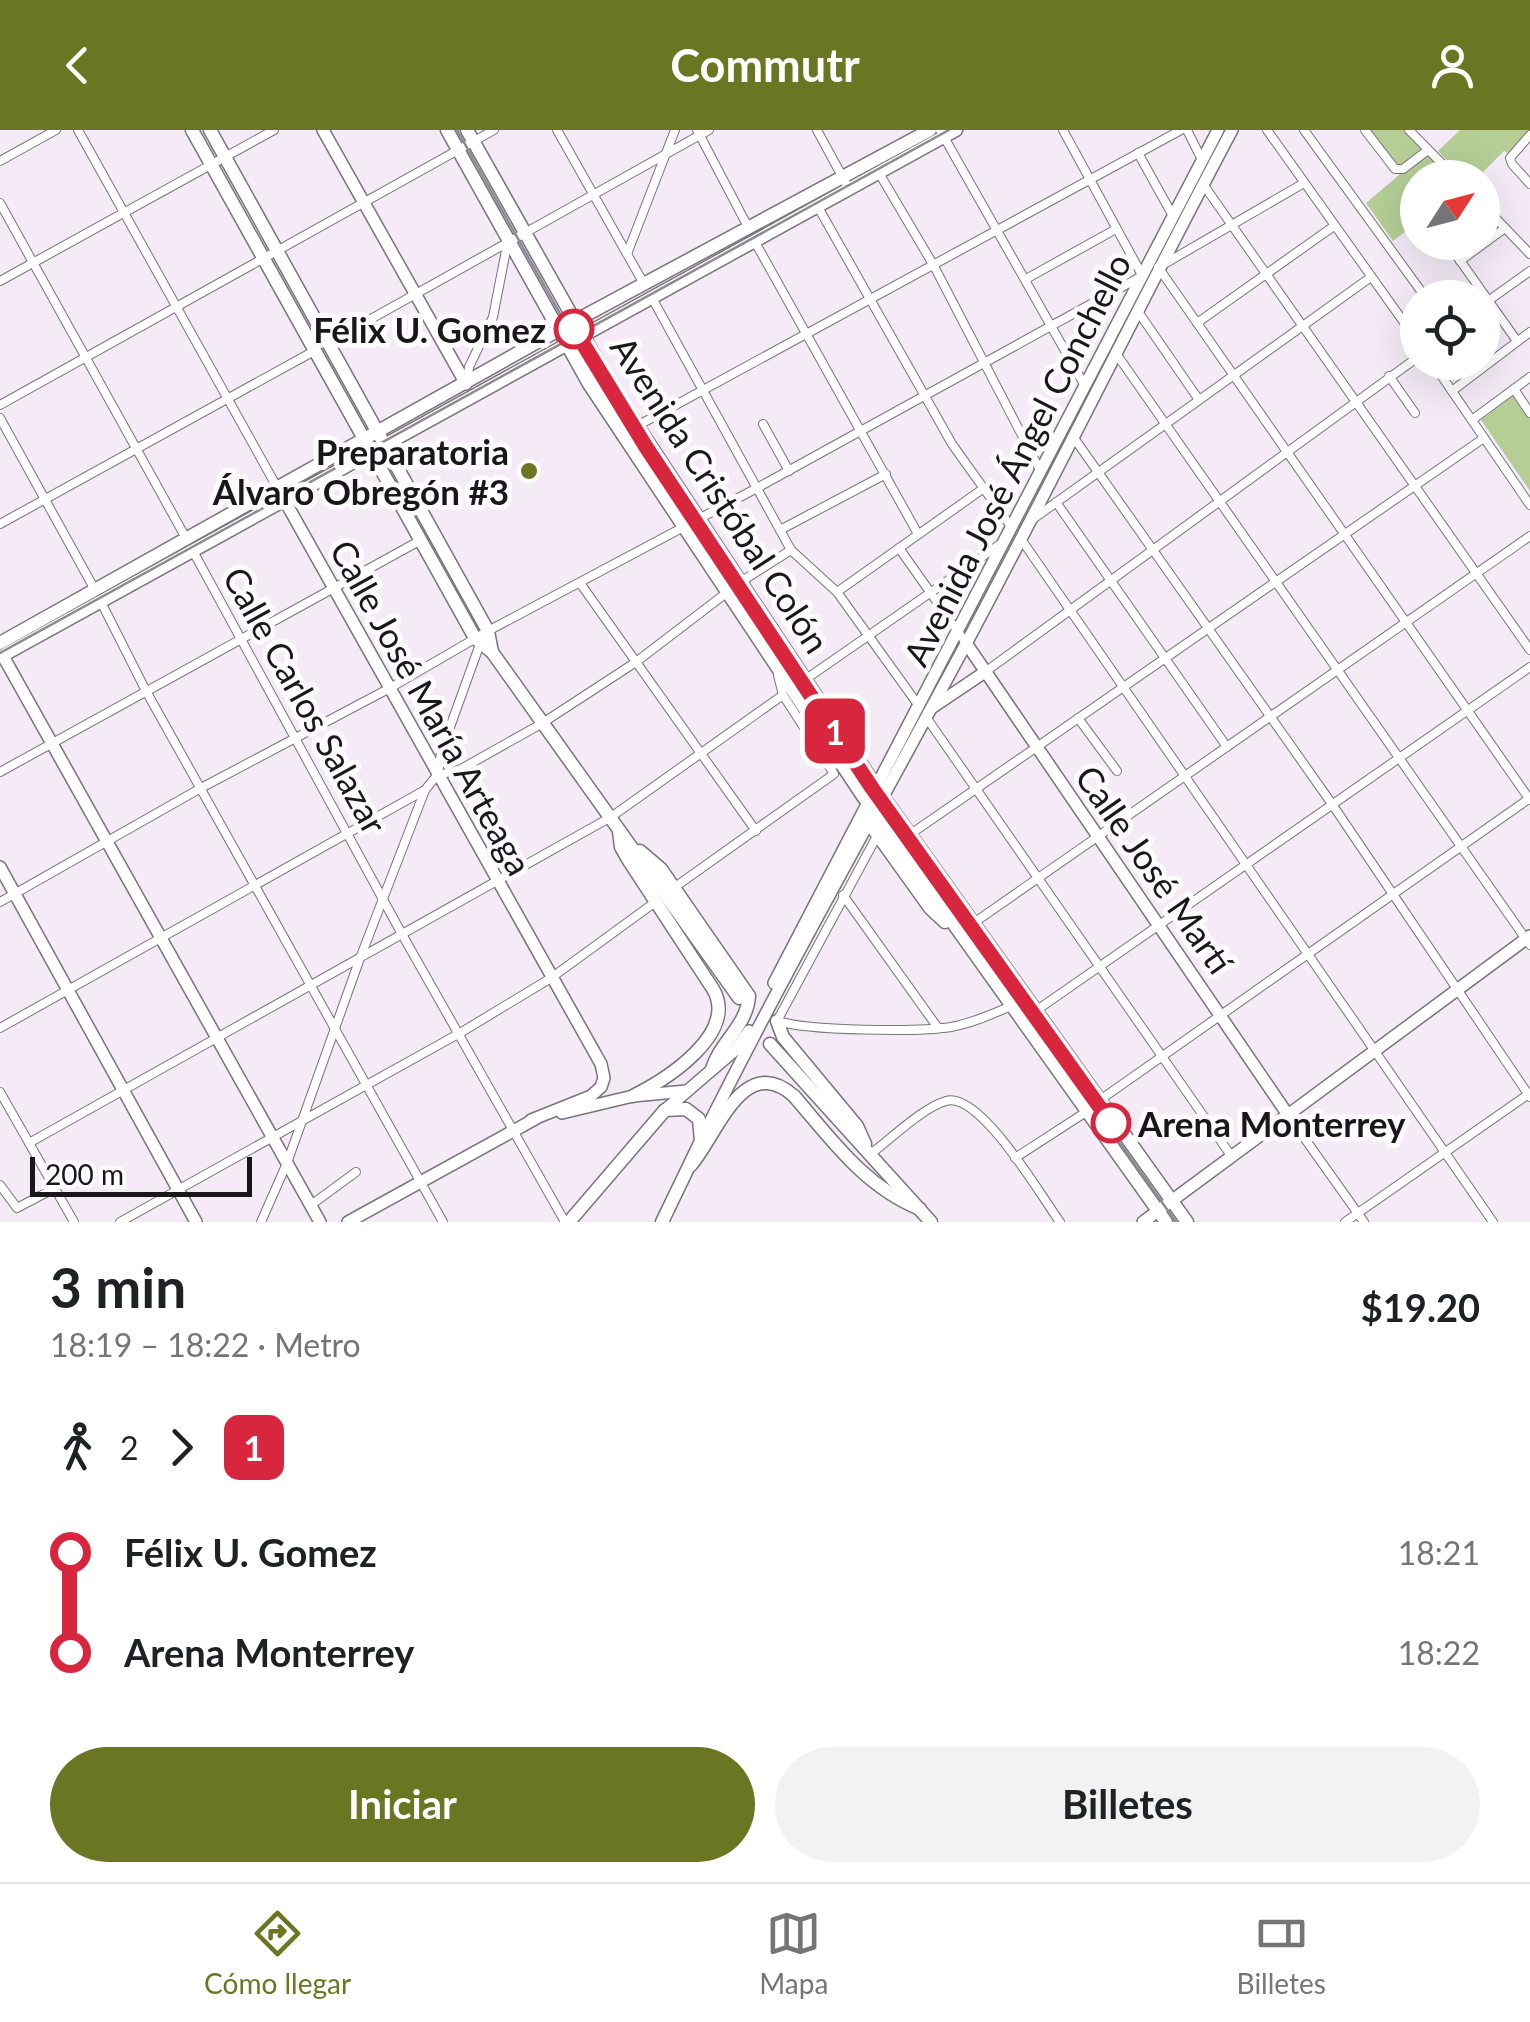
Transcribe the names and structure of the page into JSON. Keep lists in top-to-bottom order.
{
  "streets": {
    "main road": ["Avenida Cristóbal Colón"],
    "street": [
      "Avenida José Ángel Conchello",
      "Calle Carlos Salazar",
      "Calle José María Arteaga",
      "Calle José Martí"
    ]
  },
  "crossings": [
    ["Avenida José Ángel Conchello", "Avenida Cristóbal Colón"],
    ["Avenida José Ángel Conchello", "Calle José Martí"]
  ],
  "places": ["Félix U. Gomez", "Preparatoria Álvaro Obregón #3", "Arena Monterrey"],
  "lines": ["metro line 1"],
  "scale_bar": "200 m",
  "north": "top right",
  "page": {
    "header": "Commutr",
    "on_map": "1",
    "scale": "200 m",
    "heading": ["3 min", "18:19 – 18:22 · Metro", "$19.20"],
    "legs": ["2", "1"],
    "list": [
      {
        "name": "Félix U. Gomez",
        "value": "18:21"
      },
      {
        "name": "Arena Monterrey",
        "value": "18:22"
      }
    ],
    "buttons": ["Iniciar", "Billetes"],
    "tabs": ["Cómo llegar", "Mapa", "Billetes"]
  }
}
